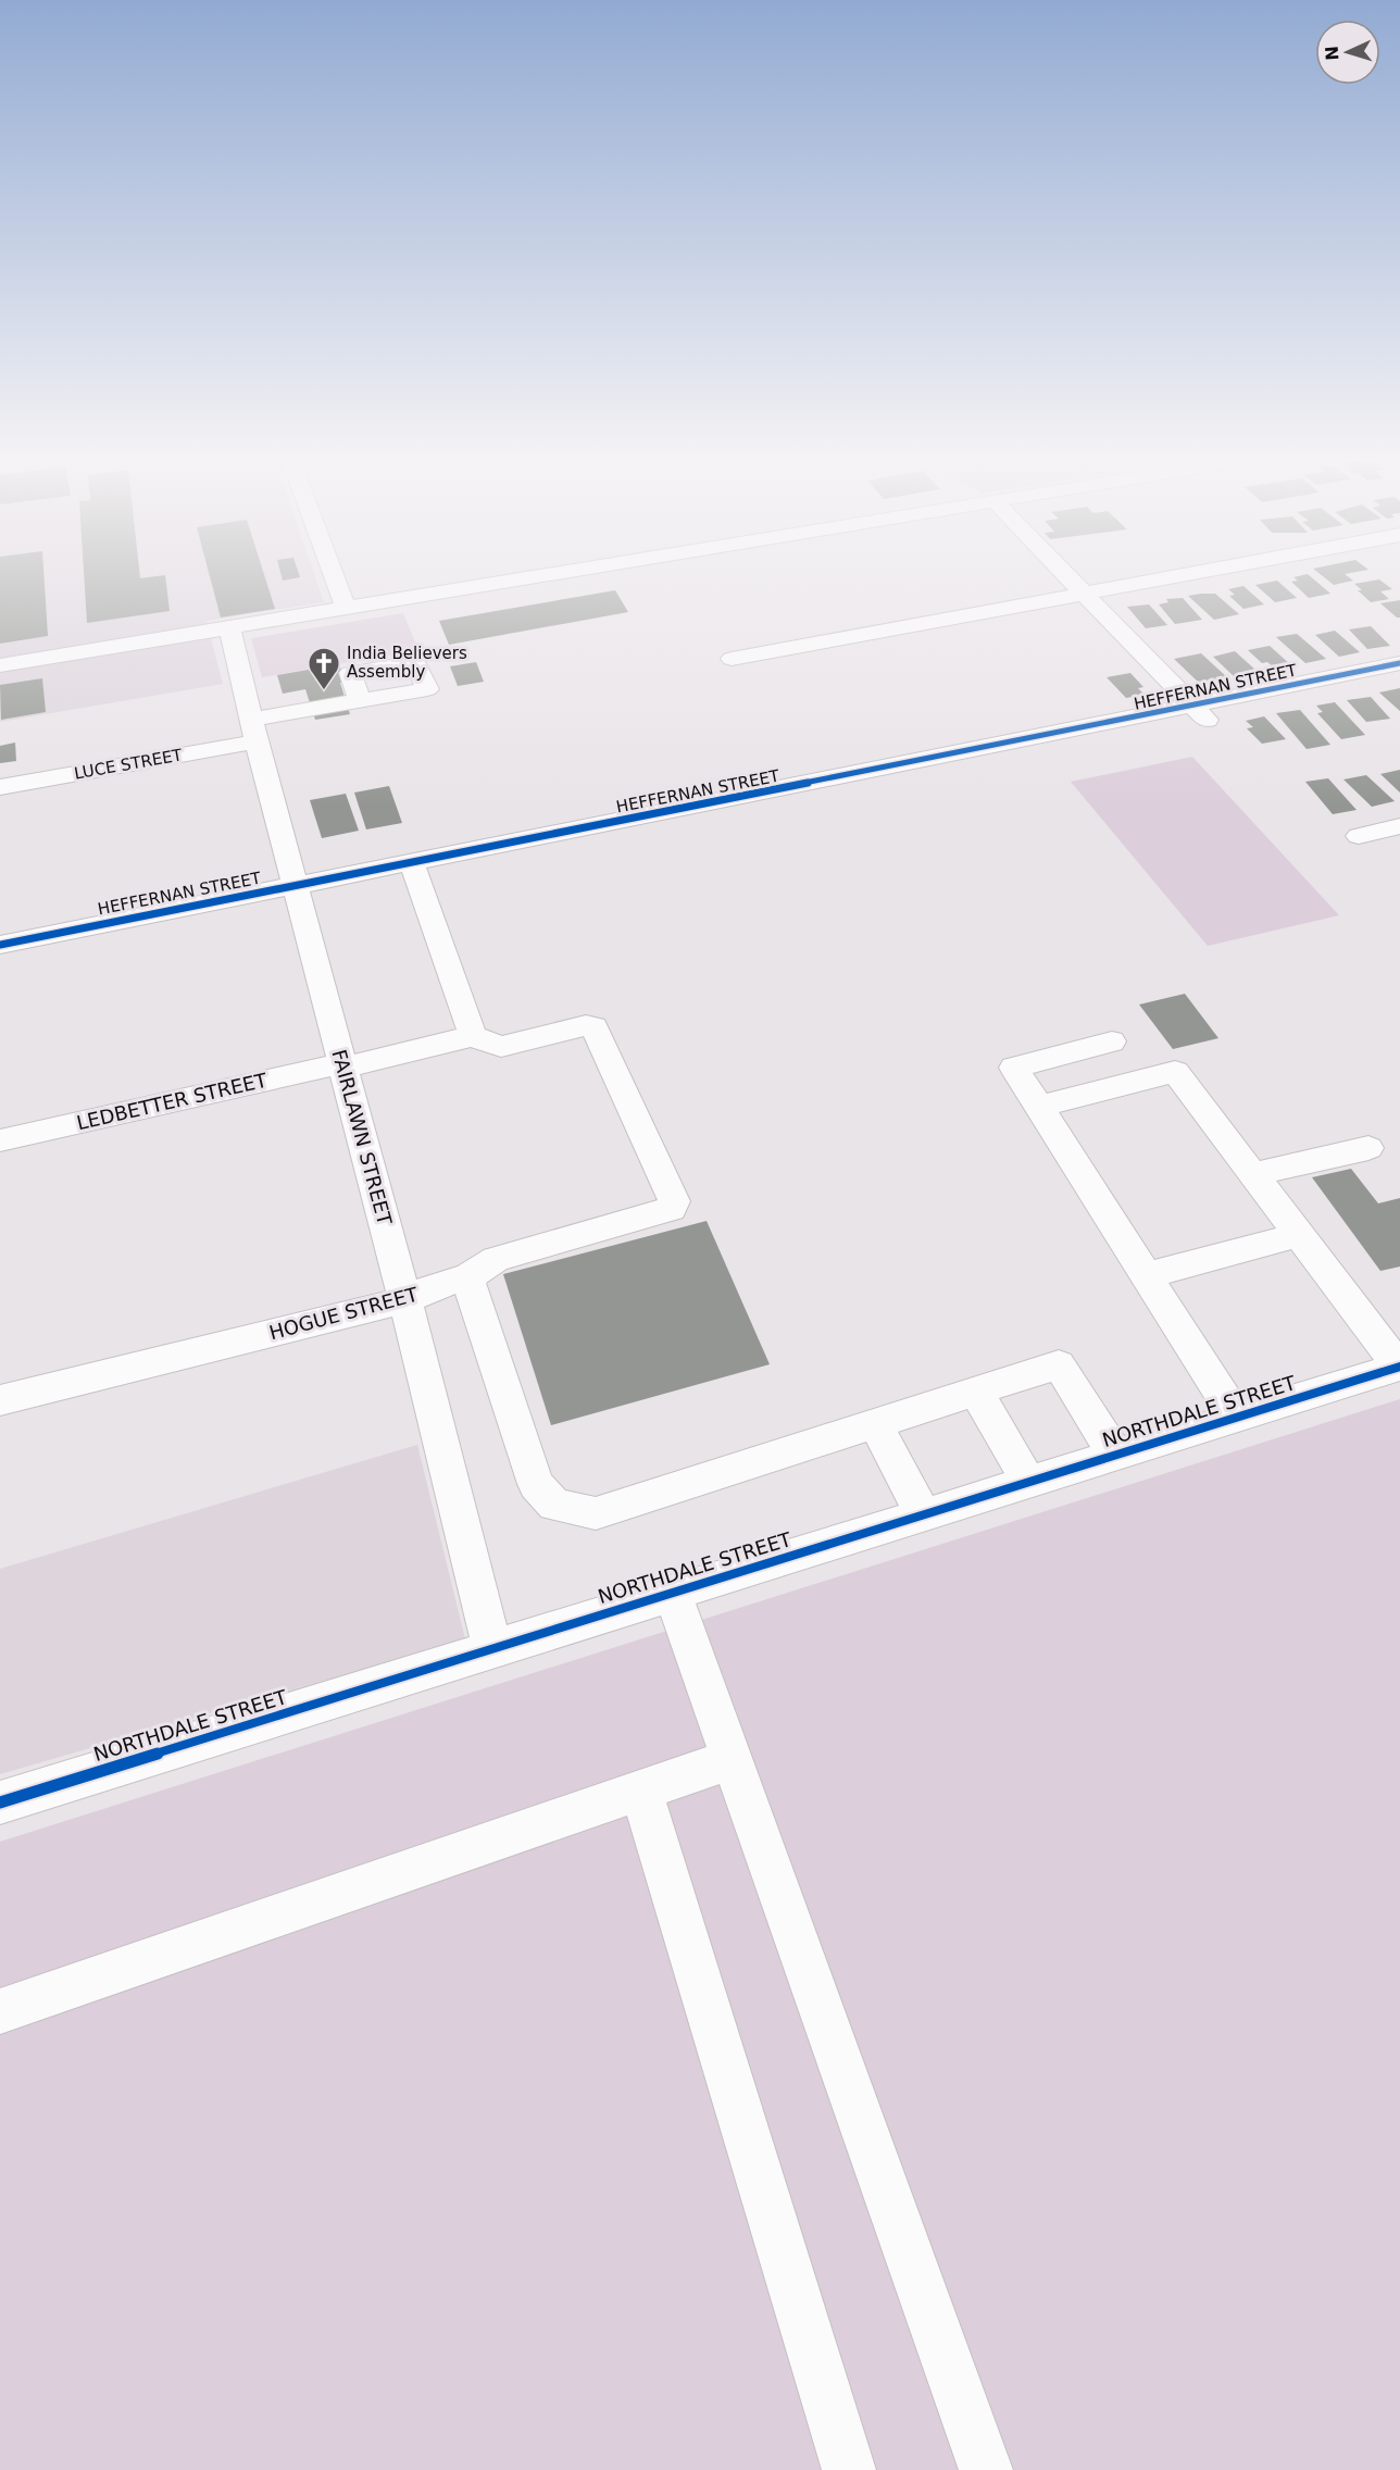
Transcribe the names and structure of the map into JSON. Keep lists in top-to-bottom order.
{
  "streets": {
    "street": [
      "HEFFERNAN STREET",
      "LUCE STREET",
      "LEDBETTER STREET",
      "FAIRLAWN STREET",
      "HOGUE STREET",
      "NORTHDALE STREET"
    ]
  },
  "crossings": [
    ["HEFFERNAN STREET", "FAIRLAWN STREET"],
    ["LUCE STREET", "FAIRLAWN STREET"],
    ["LEDBETTER STREET", "FAIRLAWN STREET"],
    ["LEDBETTER STREET", "HOGUE STREET"],
    ["FAIRLAWN STREET", "HOGUE STREET"],
    ["FAIRLAWN STREET", "NORTHDALE STREET"]
  ],
  "places": {
    "church": ["India Believers Assembly"]
  },
  "north": "left"
}
